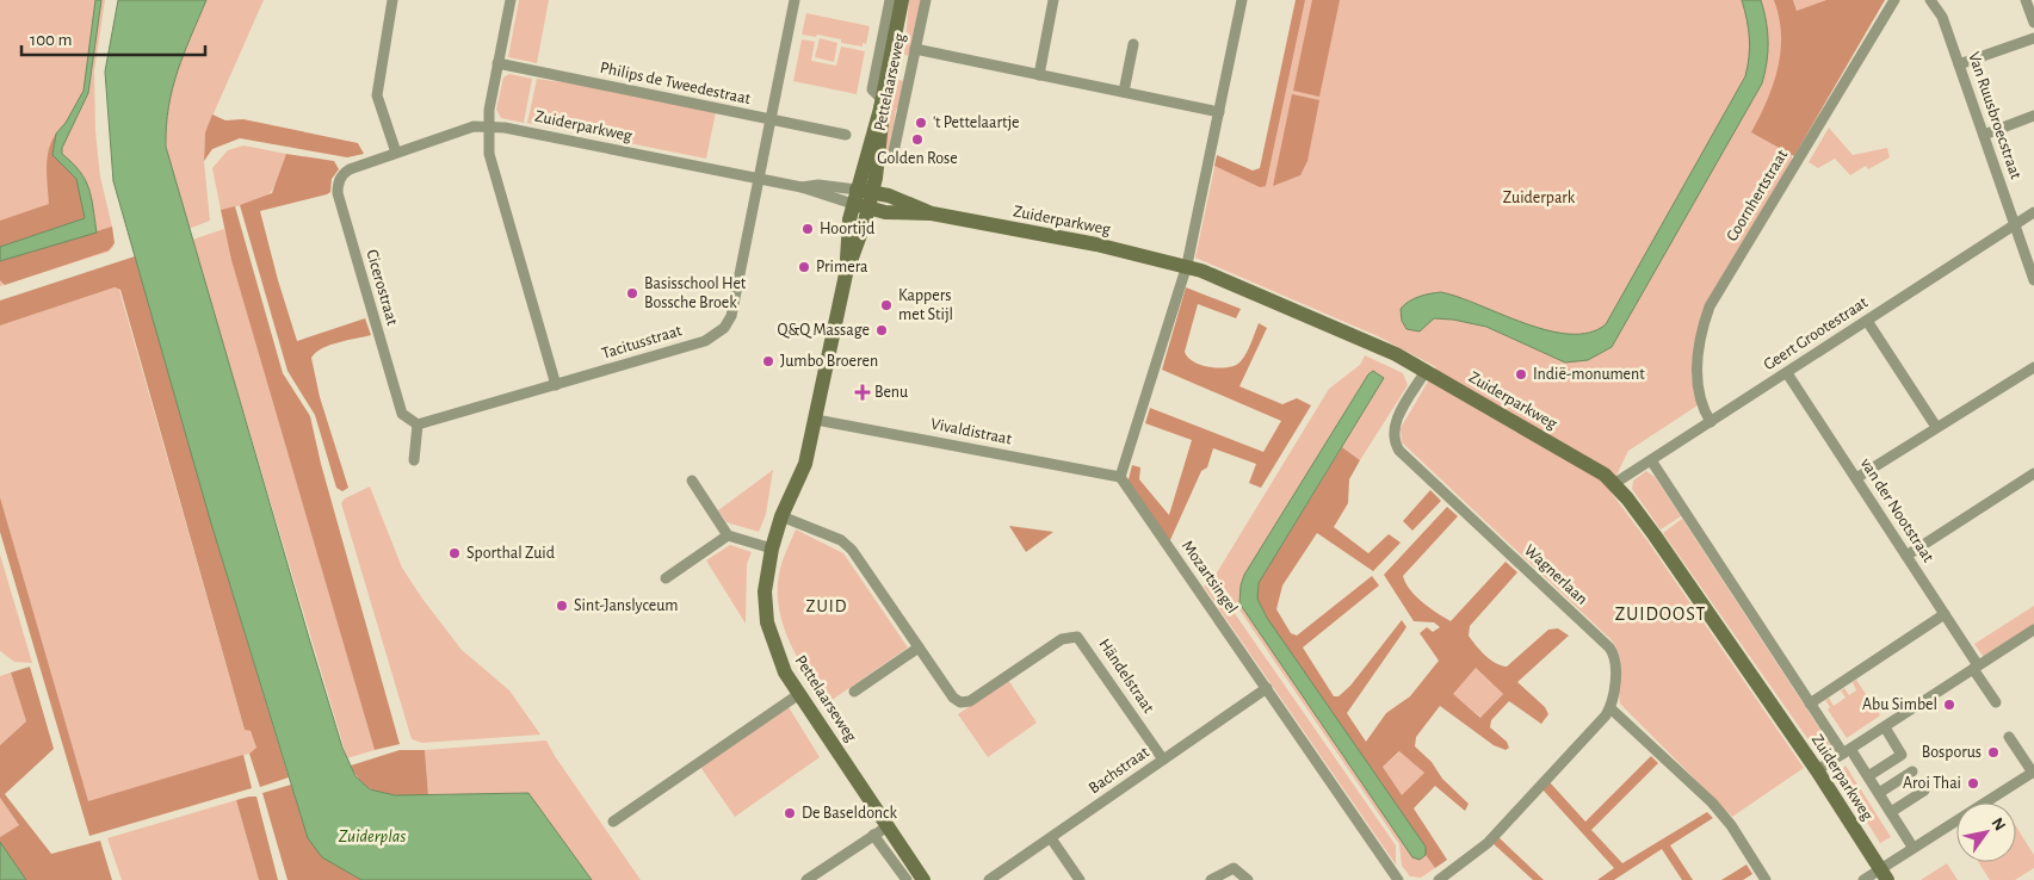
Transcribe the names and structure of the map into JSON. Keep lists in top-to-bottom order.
{
  "streets": {
    "street": [
      "Pettelaarseweg",
      "Philips de Tweedestraat",
      "Van Ruusbroecstraat",
      "Zuiderparkweg",
      "Coornhertstraat",
      "Cicerostraat",
      "Geert Grootestraat",
      "Tacitusstraat",
      "Vivaldistraat",
      "van der Nootstraat",
      "Wagnerlaan",
      "Mozartsingel",
      "Händelstraat",
      "Bachstraat"
    ]
  },
  "crossings": [
    ["Pettelaarseweg", "Zuiderparkweg"],
    ["Pettelaarseweg", "Vivaldistraat"],
    ["Philips de Tweedestraat", "Tacitusstraat"],
    ["Van Ruusbroecstraat", "Geert Grootestraat"],
    ["Zuiderparkweg", "Cicerostraat"],
    ["Zuiderparkweg", "Geert Grootestraat"],
    ["Zuiderparkweg", "Tacitusstraat"],
    ["Zuiderparkweg", "Wagnerlaan"],
    ["Coornhertstraat", "Geert Grootestraat"],
    ["Cicerostraat", "Tacitusstraat"],
    ["Geert Grootestraat", "van der Nootstraat"],
    ["Vivaldistraat", "Mozartsingel"],
    ["Mozartsingel", "Bachstraat"],
    ["Händelstraat", "Bachstraat"]
  ],
  "districts": ["ZUID", "ZUIDOOST"],
  "water": ["Zuiderplas"],
  "parks": ["Zuiderpark"],
  "places": {
    "other": [
      "'t Pettelaartje",
      "Golden Rose",
      "Hoortijd",
      "Primera",
      "Basisschool Het Bossche Broek",
      "Kappers met Stijl",
      "Q&Q Massage",
      "Jumbo Broeren",
      "Indië-monument",
      "Sporthal Zuid",
      "Sint-Janslyceum",
      "Abu Simbel",
      "Bosporus",
      "Aroi Thai",
      "De Baseldonck"
    ],
    "health": ["Benu"]
  },
  "scale_bar": "100 m",
  "north": "top right"
}
